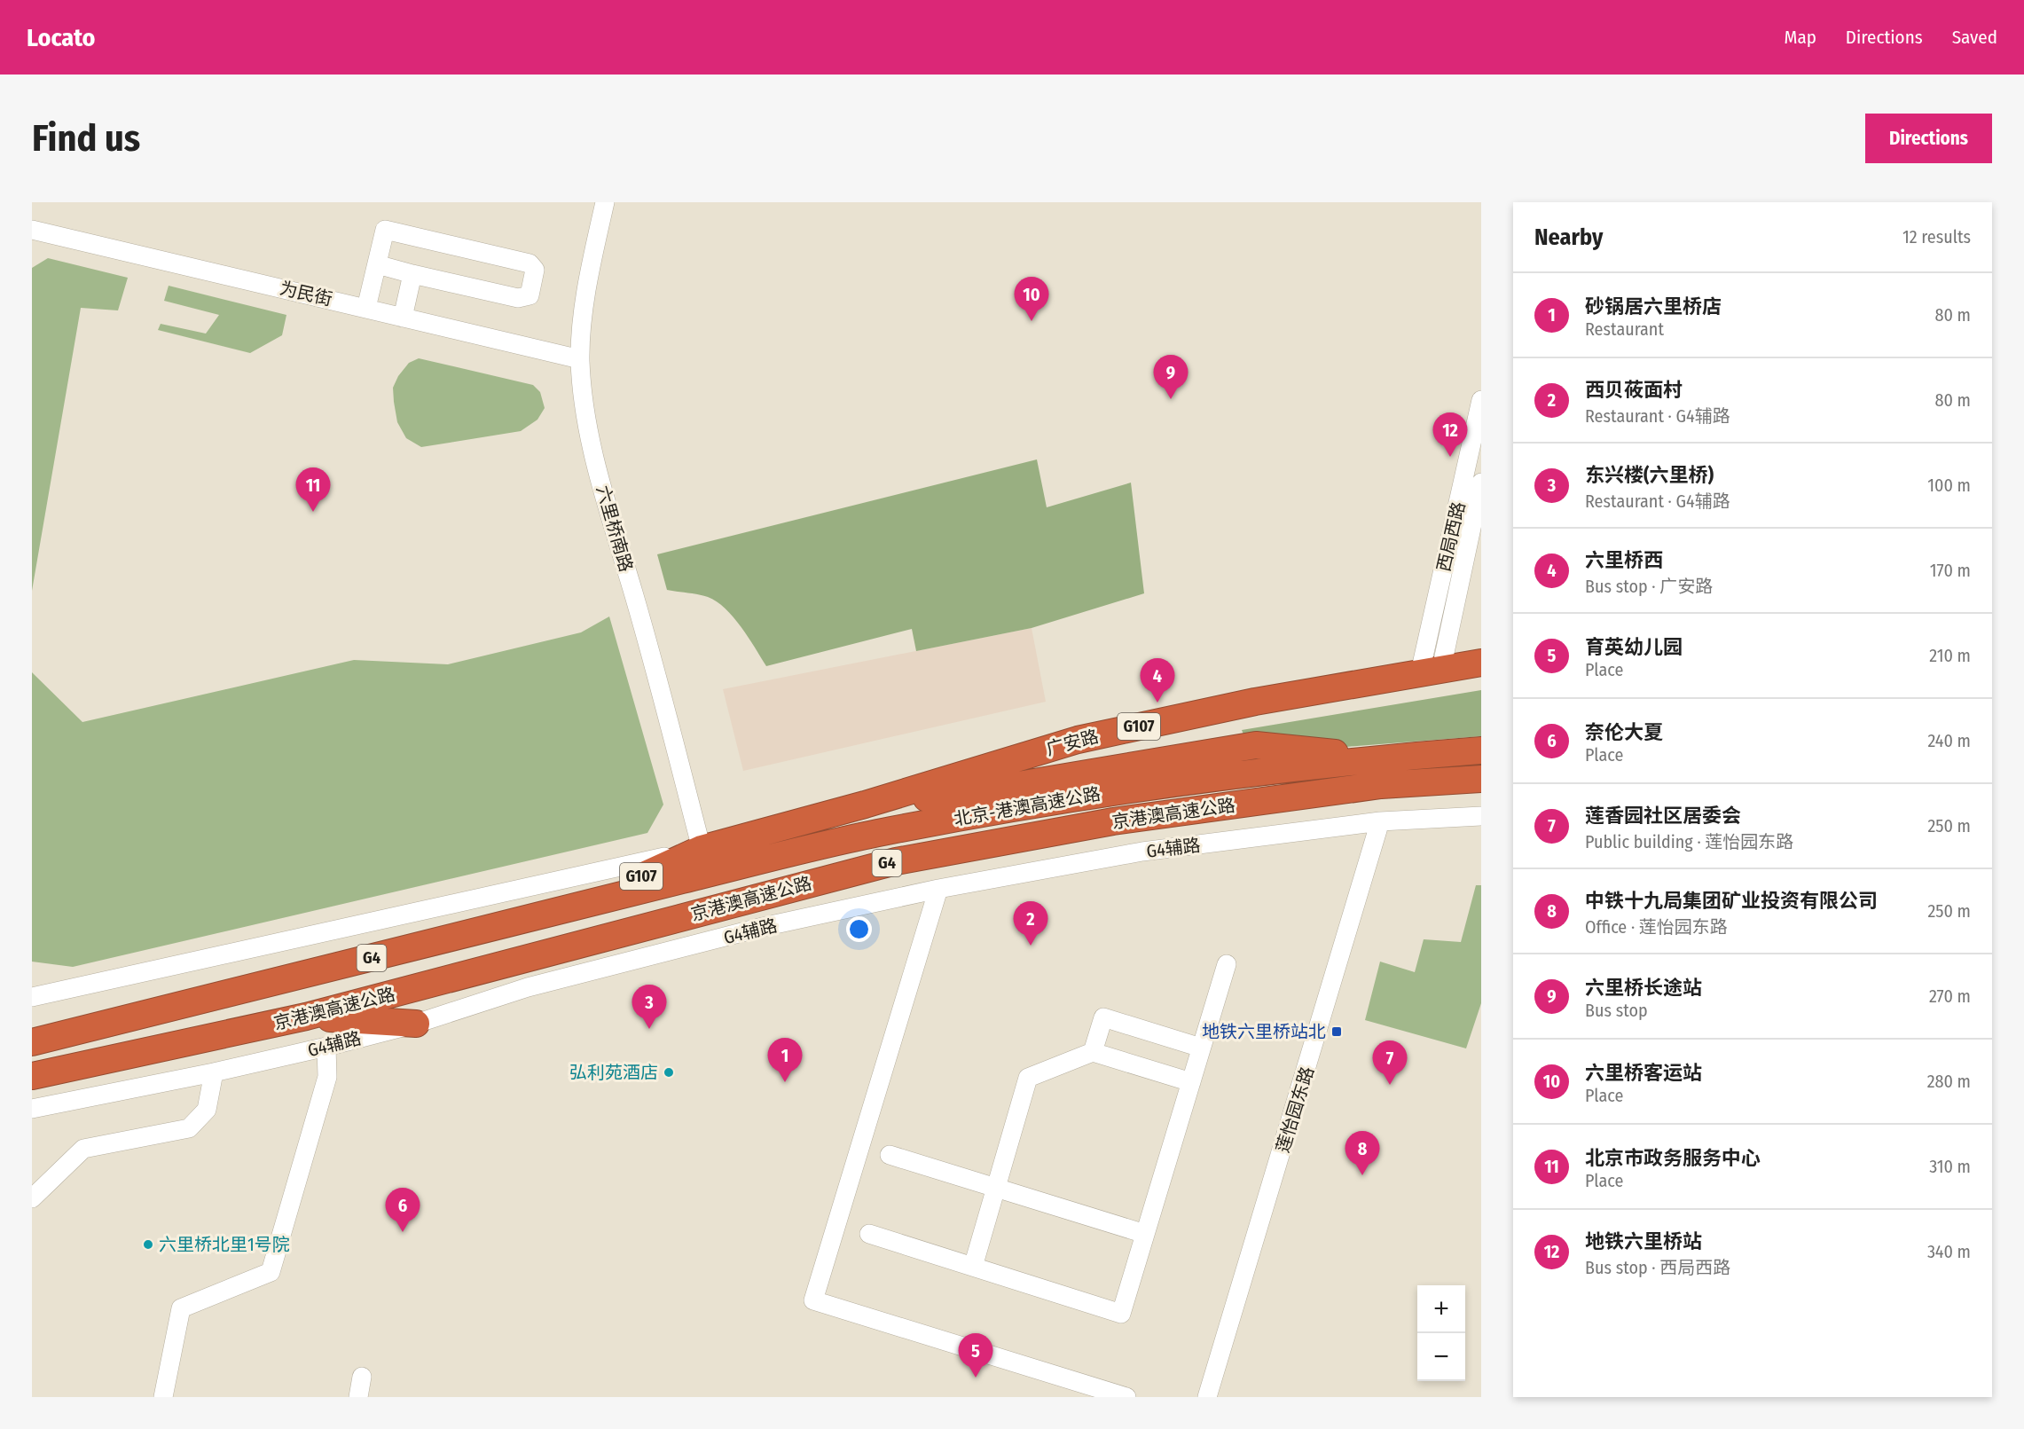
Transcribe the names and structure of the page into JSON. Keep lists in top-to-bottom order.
{
  "streets": {
    "highway": [
      "G107",
      "广安路",
      "北京-港澳高速公路",
      "京港澳高速公路",
      "G4"
    ],
    "street": [
      "为民街",
      "六里桥南路",
      "西局西路",
      "G4辅路",
      "莲怡园东路"
    ]
  },
  "crossings": [
    ["为民街", "六里桥南路"],
    ["六里桥南路", "G107"],
    ["六里桥南路", "广安路"],
    ["西局西路", "广安路"],
    ["G107", "广安路"],
    ["G107", "北京-港澳高速公路"],
    ["G107", "G4"],
    ["北京-港澳高速公路", "G4"],
    ["G4辅路", "莲怡园东路"]
  ],
  "places": {
    "transit": ["地铁六里桥站北"],
    "other": ["弘利苑酒店", "六里桥北里1号院"]
  },
  "page": {
    "header": "Locato",
    "nav": ["Map", "Directions", "Saved"],
    "buttons": "Directions",
    "title": "Find us",
    "heading": ["Nearby", "12 results"],
    "list": [
      {
        "mark": "1",
        "name": "砂锅居六里桥店",
        "note": "Restaurant",
        "value": "80 m"
      },
      {
        "mark": "2",
        "name": "西贝莜面村",
        "note": "Restaurant · G4辅路",
        "value": "80 m"
      },
      {
        "mark": "3",
        "name": "东兴楼(六里桥)",
        "note": "Restaurant · G4辅路",
        "value": "100 m"
      },
      {
        "mark": "4",
        "name": "六里桥西",
        "note": "Bus stop · 广安路",
        "value": "170 m"
      },
      {
        "mark": "5",
        "name": "育英幼儿园",
        "note": "Place",
        "value": "210 m"
      },
      {
        "mark": "6",
        "name": "奈伦大夏",
        "note": "Place",
        "value": "240 m"
      },
      {
        "mark": "7",
        "name": "莲香园社区居委会",
        "note": "Public building · 莲怡园东路",
        "value": "250 m"
      },
      {
        "mark": "8",
        "name": "中铁十九局集团矿业投资有限公司",
        "note": "Office · 莲怡园东路",
        "value": "250 m"
      },
      {
        "mark": "9",
        "name": "六里桥长途站",
        "note": "Bus stop",
        "value": "270 m"
      },
      {
        "mark": "10",
        "name": "六里桥客运站",
        "note": "Place",
        "value": "280 m"
      },
      {
        "mark": "11",
        "name": "北京市政务服务中心",
        "note": "Place",
        "value": "310 m"
      },
      {
        "mark": "12",
        "name": "地铁六里桥站",
        "note": "Bus stop · 西局西路",
        "value": "340 m"
      }
    ],
    "pins": [
      "10",
      "9",
      "12",
      "11",
      "4",
      "2",
      "3",
      "1",
      "7",
      "8",
      "6",
      "5"
    ],
    "map_buttons": ["+", "−"]
  }
}
